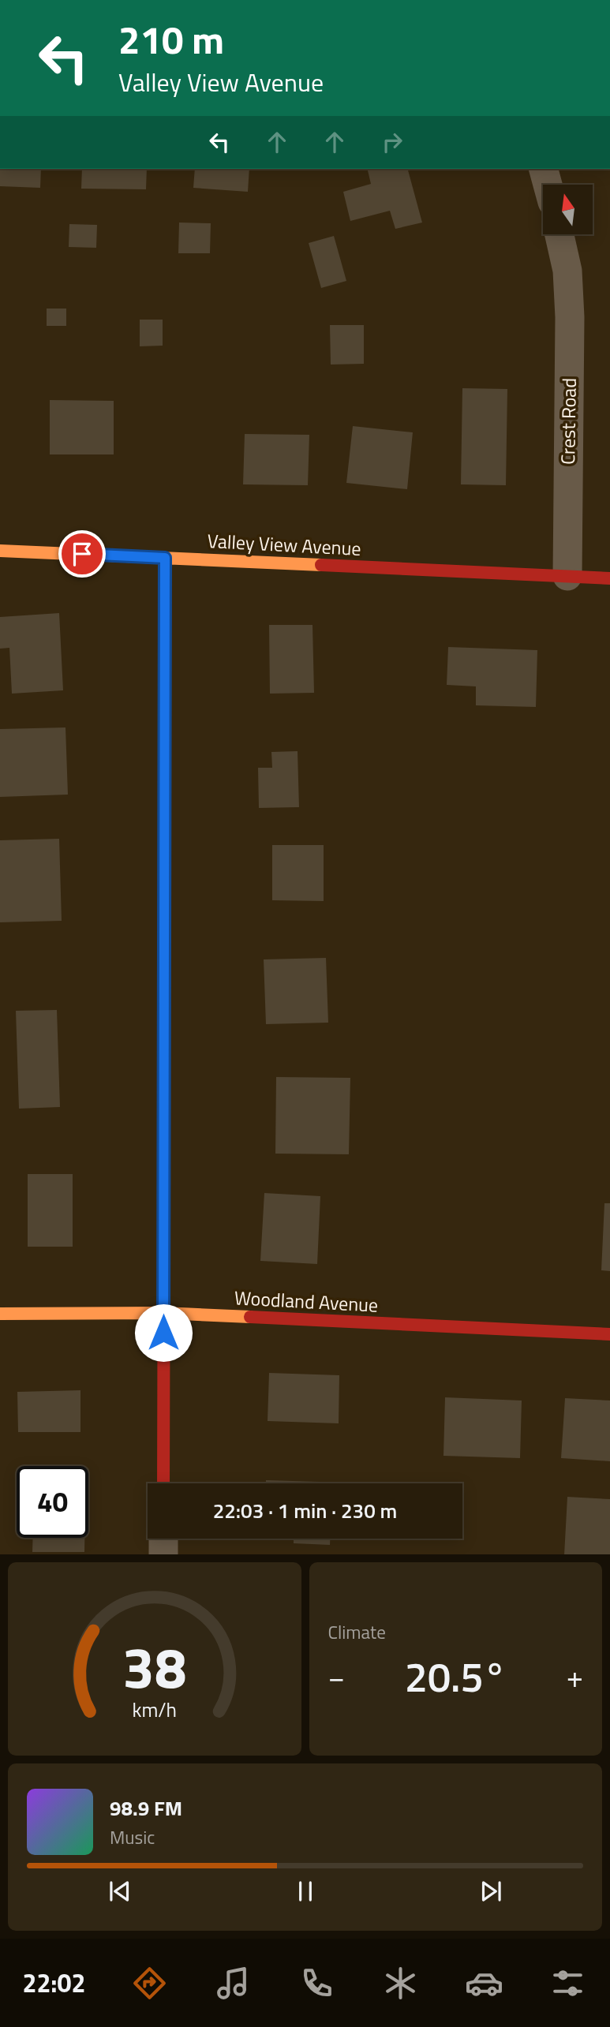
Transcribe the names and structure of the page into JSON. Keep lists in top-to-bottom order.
{
  "streets": {
    "street": ["Crest Road", "Valley View Avenue", "Woodland Avenue"]
  },
  "crossings": [
    ["Crest Road", "Valley View Avenue"]
  ],
  "north": "top",
  "page": {
    "turn": ["210 m", "Valley View Avenue"],
    "limit": "40",
    "trip": "22:03 · 1 min · 230 m",
    "tile": "Climate",
    "heat": ["−", "20.5°", "+"],
    "song": ["98.9 FM", "Music"],
    "tabs": "22:02",
    "gauge": ["38", "km/h"]
  }
}
